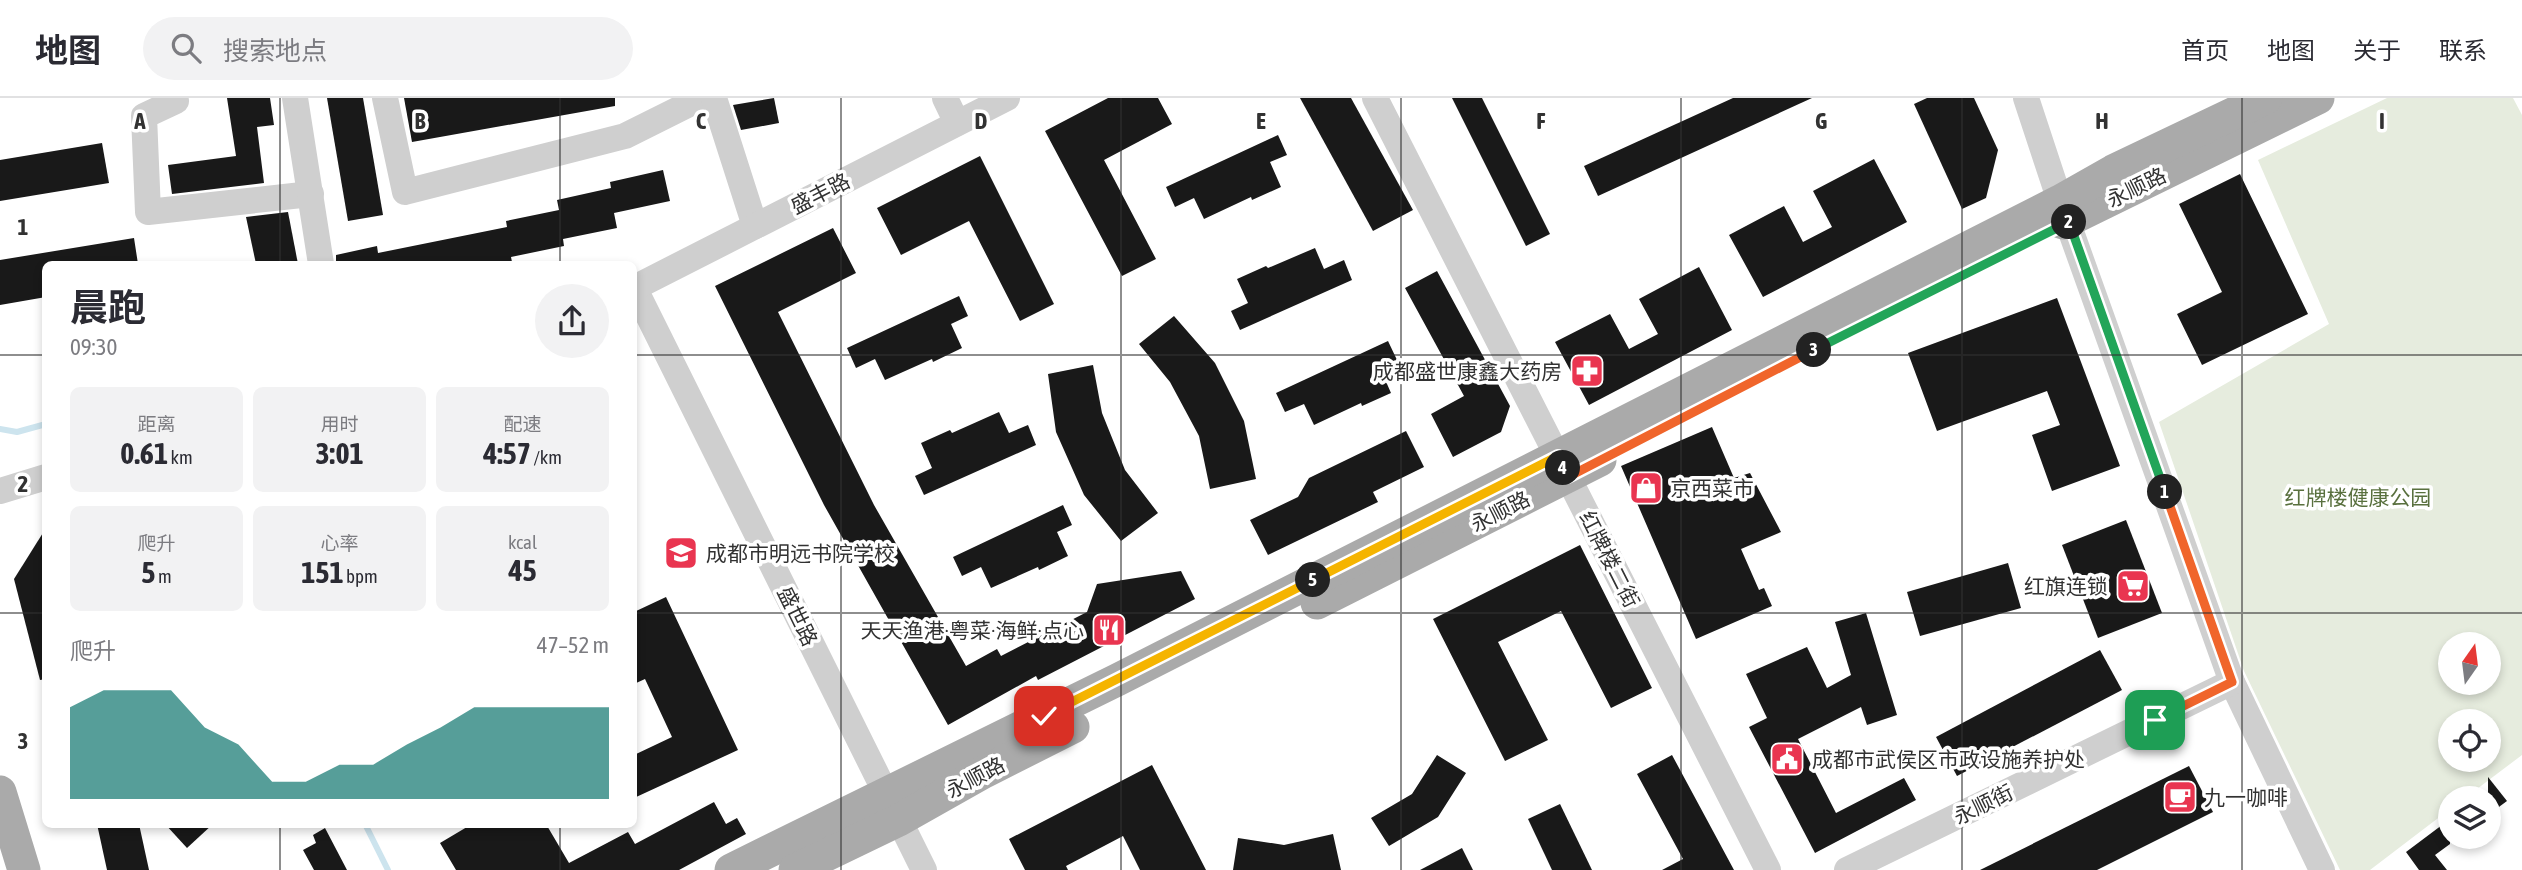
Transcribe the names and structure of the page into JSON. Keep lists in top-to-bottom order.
{
  "streets": {
    "main road": ["永顺路"],
    "street": [
      "盛丰路",
      "红牌楼二街",
      "盛世路",
      "永顺街"
    ]
  },
  "crossings": [
    ["永顺路", "红牌楼二街"],
    ["永顺路", "盛世路"]
  ],
  "parks": ["红牌楼健康公园"],
  "places": {
    "pharmacy": ["成都盛世康鑫大药房"],
    "shop": ["京西菜市"],
    "school or university": ["成都市明远书院学校"],
    "supermarket": ["红旗连锁"],
    "restaurant": ["天天渔港·粤菜·海鲜·点心"],
    "public building": ["成都市武侯区市政设施养护处"],
    "cafe": ["九一咖啡"]
  },
  "north": "top",
  "page": {
    "header": "地图",
    "search": "搜索地点",
    "nav": [
      "首页",
      "地图",
      "关于",
      "联系"
    ],
    "pins": [
      "2",
      "3",
      "4",
      "1",
      "5"
    ],
    "heading": ["晨跑", "09:30"],
    "stats": [
      ["距离", "0.61 km"],
      ["用时", "3:01"],
      ["配速", "4:57 /km"],
      ["爬升", "5 m"],
      ["心率", "151 bpm"],
      ["kcal", "45"]
    ],
    "chart": ["爬升", "47–52 m"]
  },
  "grid": {
    "columns": [
      "A",
      "B",
      "C",
      "D",
      "E",
      "F",
      "G",
      "H",
      "I"
    ],
    "rows": ["1", "2", "3"]
  }
}
